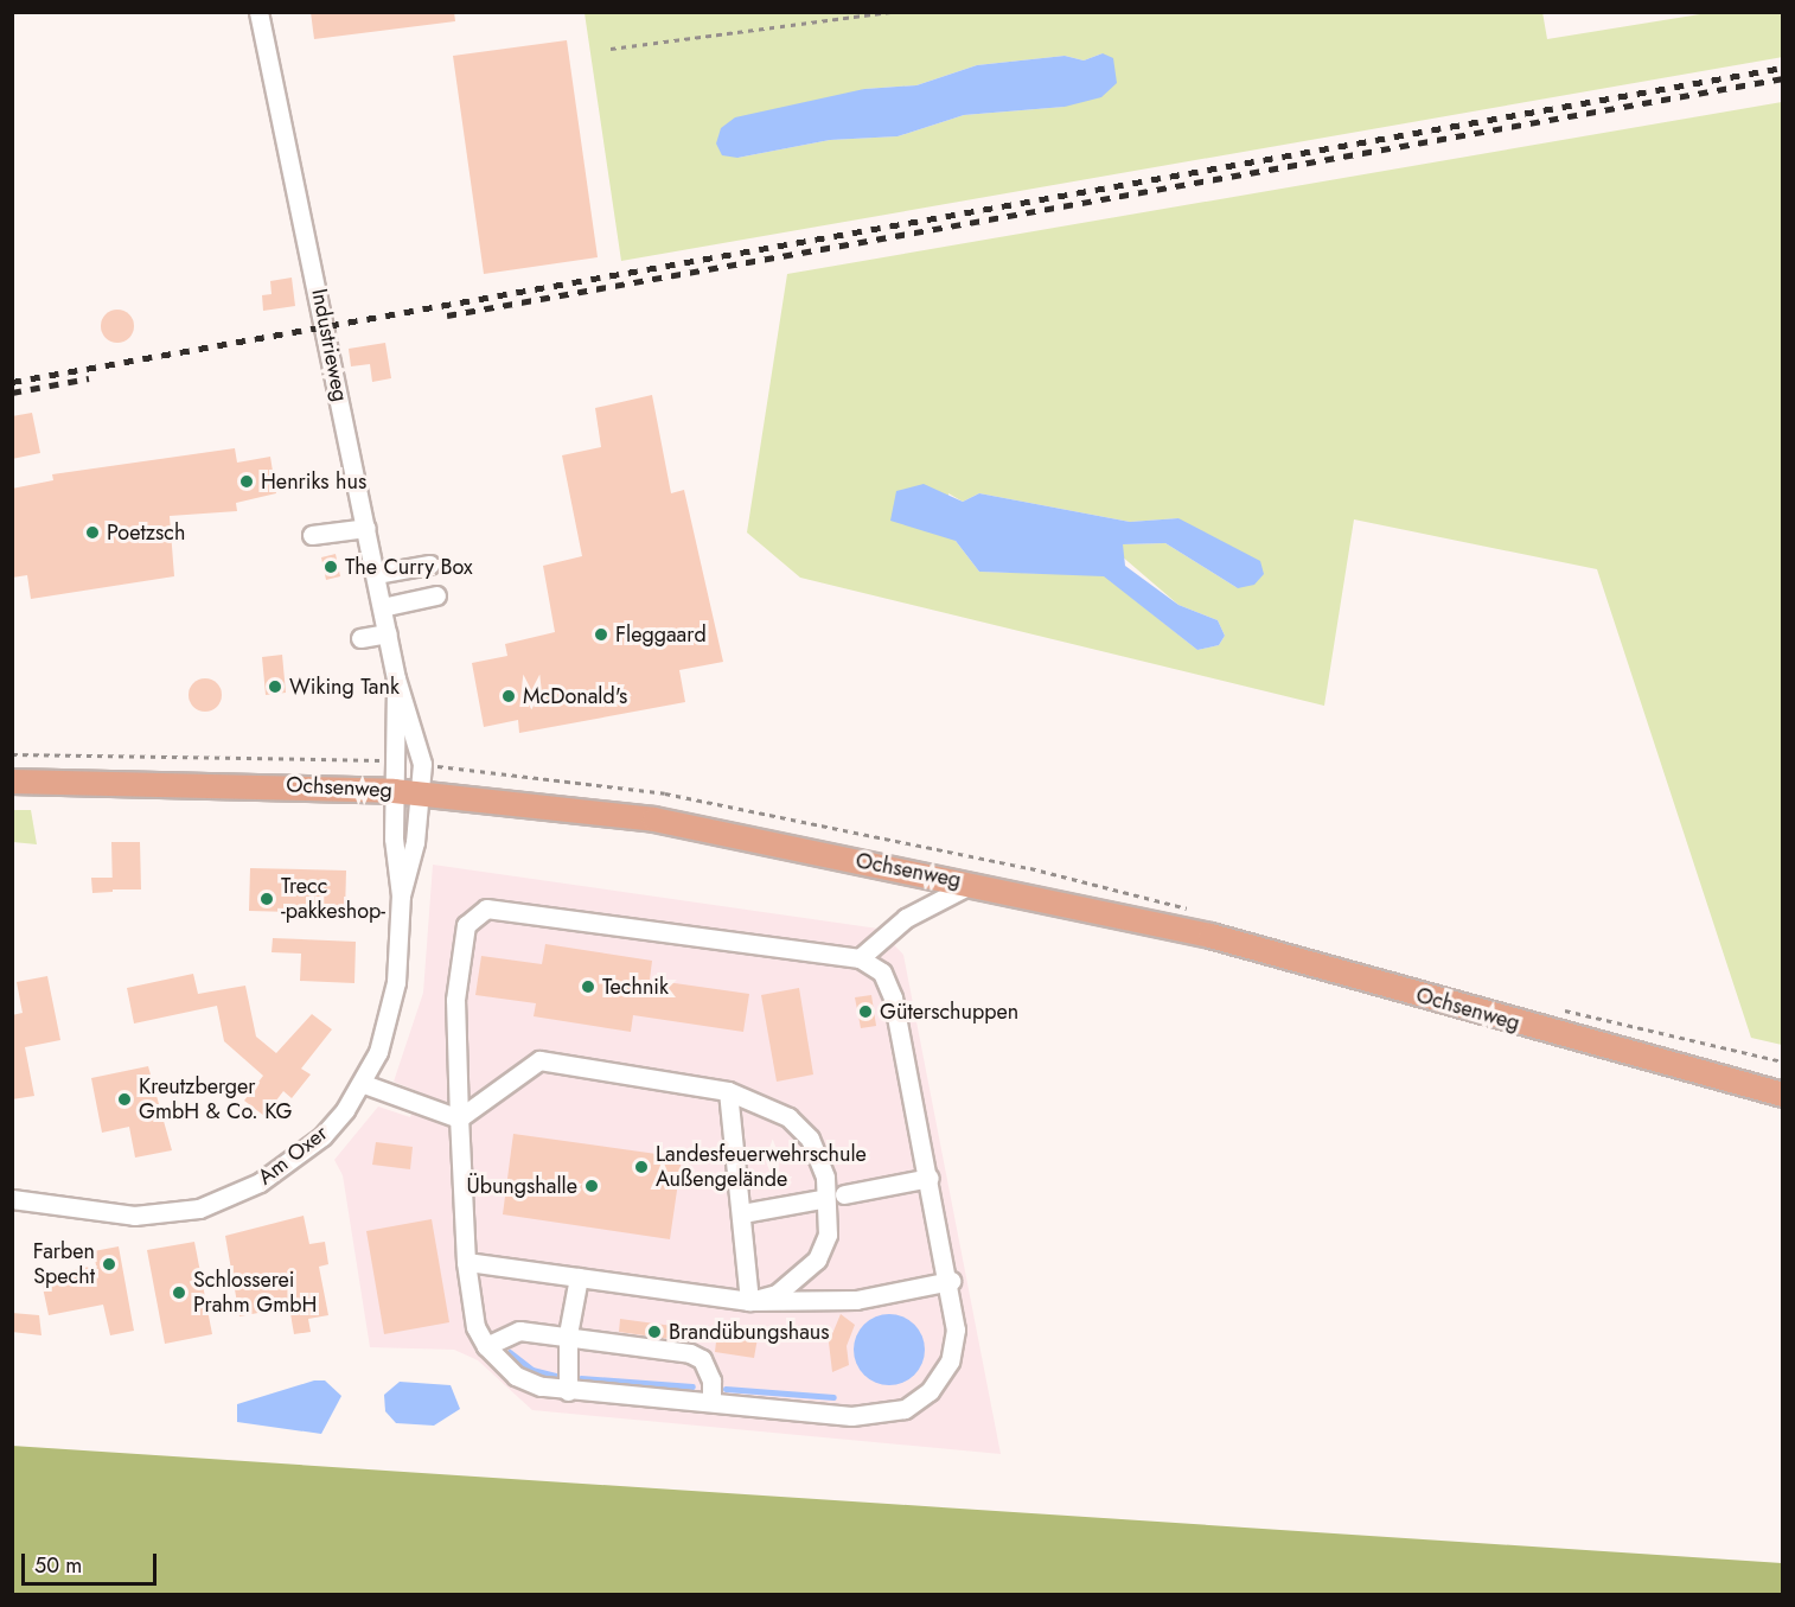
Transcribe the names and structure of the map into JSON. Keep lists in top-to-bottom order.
{
  "streets": {
    "main road": ["Ochsenweg"],
    "street": ["Industrieweg", "Am Oxer"]
  },
  "crossings": [
    ["Industrieweg", "Ochsenweg"],
    ["Industrieweg", "Am Oxer"],
    ["Ochsenweg", "Am Oxer"]
  ],
  "places": [
    "Henriks hus",
    "Poetzsch",
    "The Curry Box",
    "Fleggaard",
    "Wiking Tank",
    "McDonald's",
    "Trecc -pakkeshop-",
    "Technik",
    "Güterschuppen",
    "Kreutzberger GmbH & Co. KG",
    "Landesfeuerwehrschule Außengelände",
    "Übungshalle",
    "Farben Specht",
    "Schlosserei Prahm GmbH",
    "Brandübungshaus"
  ],
  "scale_bar": "50 m"
}
